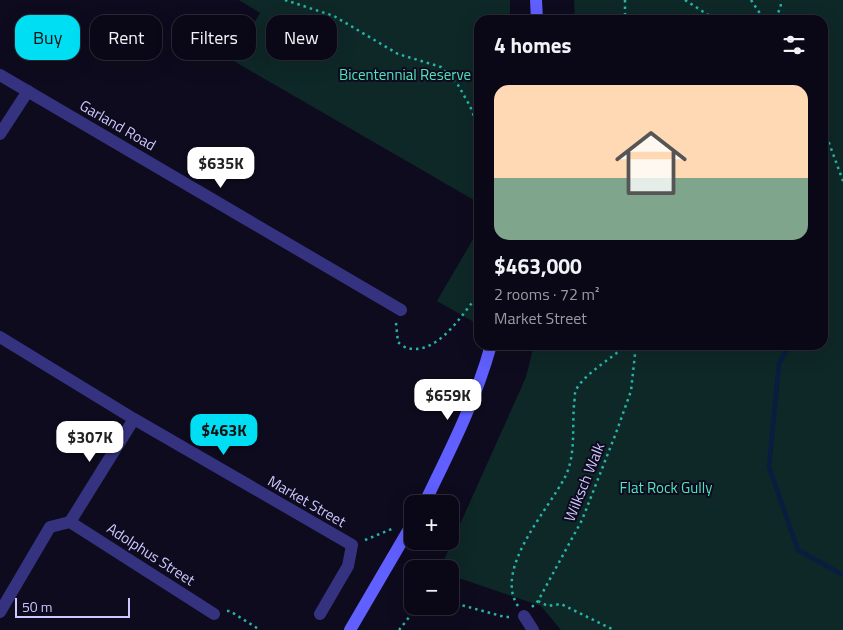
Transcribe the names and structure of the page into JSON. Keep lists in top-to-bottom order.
{
  "streets": {
    "street": ["Garland Road", "Market Street", "Adolphus Street"],
    "path": ["Wilksch Walk"]
  },
  "parks": ["Bicentennial Reserve", "Flat Rock Gully"],
  "scale_bar": "50 m",
  "page": {
    "chip": [
      "Buy",
      "Rent",
      "Filters",
      "New"
    ],
    "heading": "4 homes",
    "list": [
      {
        "name": "$463,000",
        "note": "2 rooms · 72 m² · Market Street"
      }
    ],
    "price": [
      "$635K",
      "$659K",
      "$463K",
      "$307K"
    ],
    "map_buttons": ["+", "−"],
    "scale": "50 m"
  }
}
